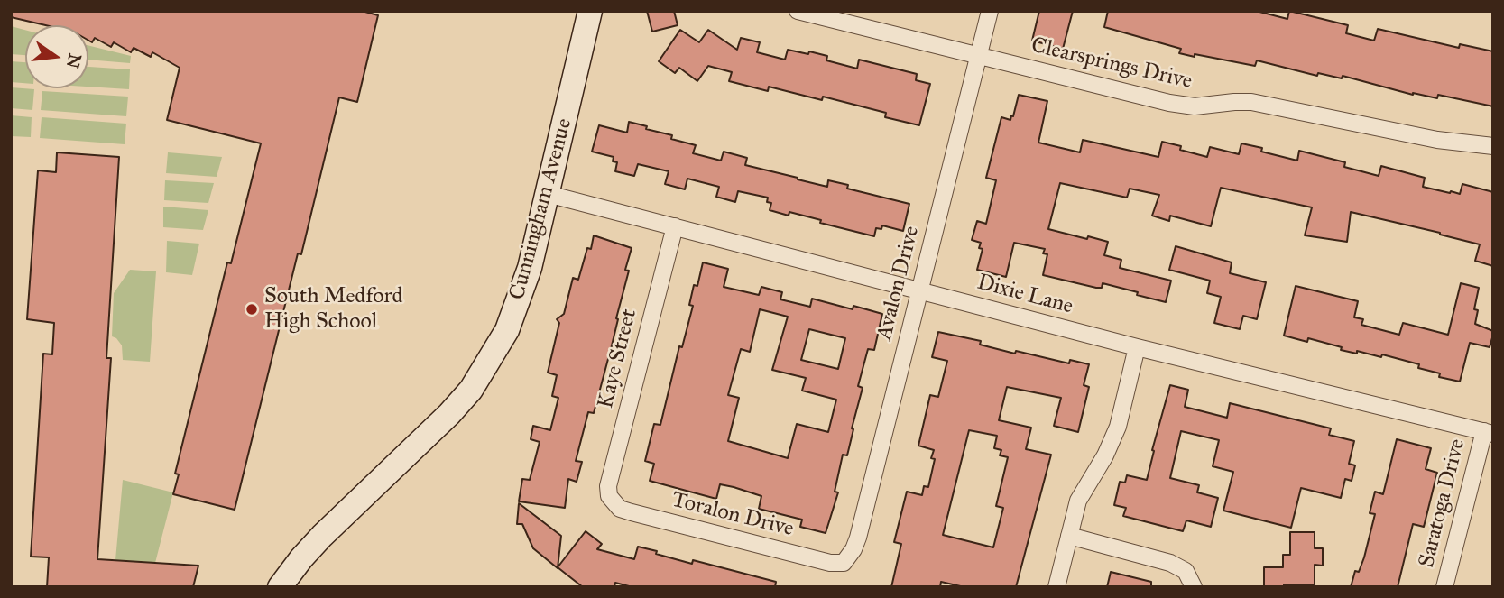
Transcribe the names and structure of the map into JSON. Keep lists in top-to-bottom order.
{
  "streets": {
    "main road": ["Cunningham Avenue"],
    "street": [
      "Clearsprings Drive",
      "Avalon Drive",
      "Dixie Lane",
      "Kaye Street",
      "Saratoga Drive",
      "Toralon Drive"
    ]
  },
  "crossings": [
    ["Clearsprings Drive", "Avalon Drive"],
    ["Cunningham Avenue", "Dixie Lane"],
    ["Avalon Drive", "Dixie Lane"],
    ["Avalon Drive", "Toralon Drive"],
    ["Dixie Lane", "Kaye Street"],
    ["Dixie Lane", "Saratoga Drive"],
    ["Kaye Street", "Toralon Drive"]
  ],
  "places": ["South Medford High School"],
  "north": "right"
}
